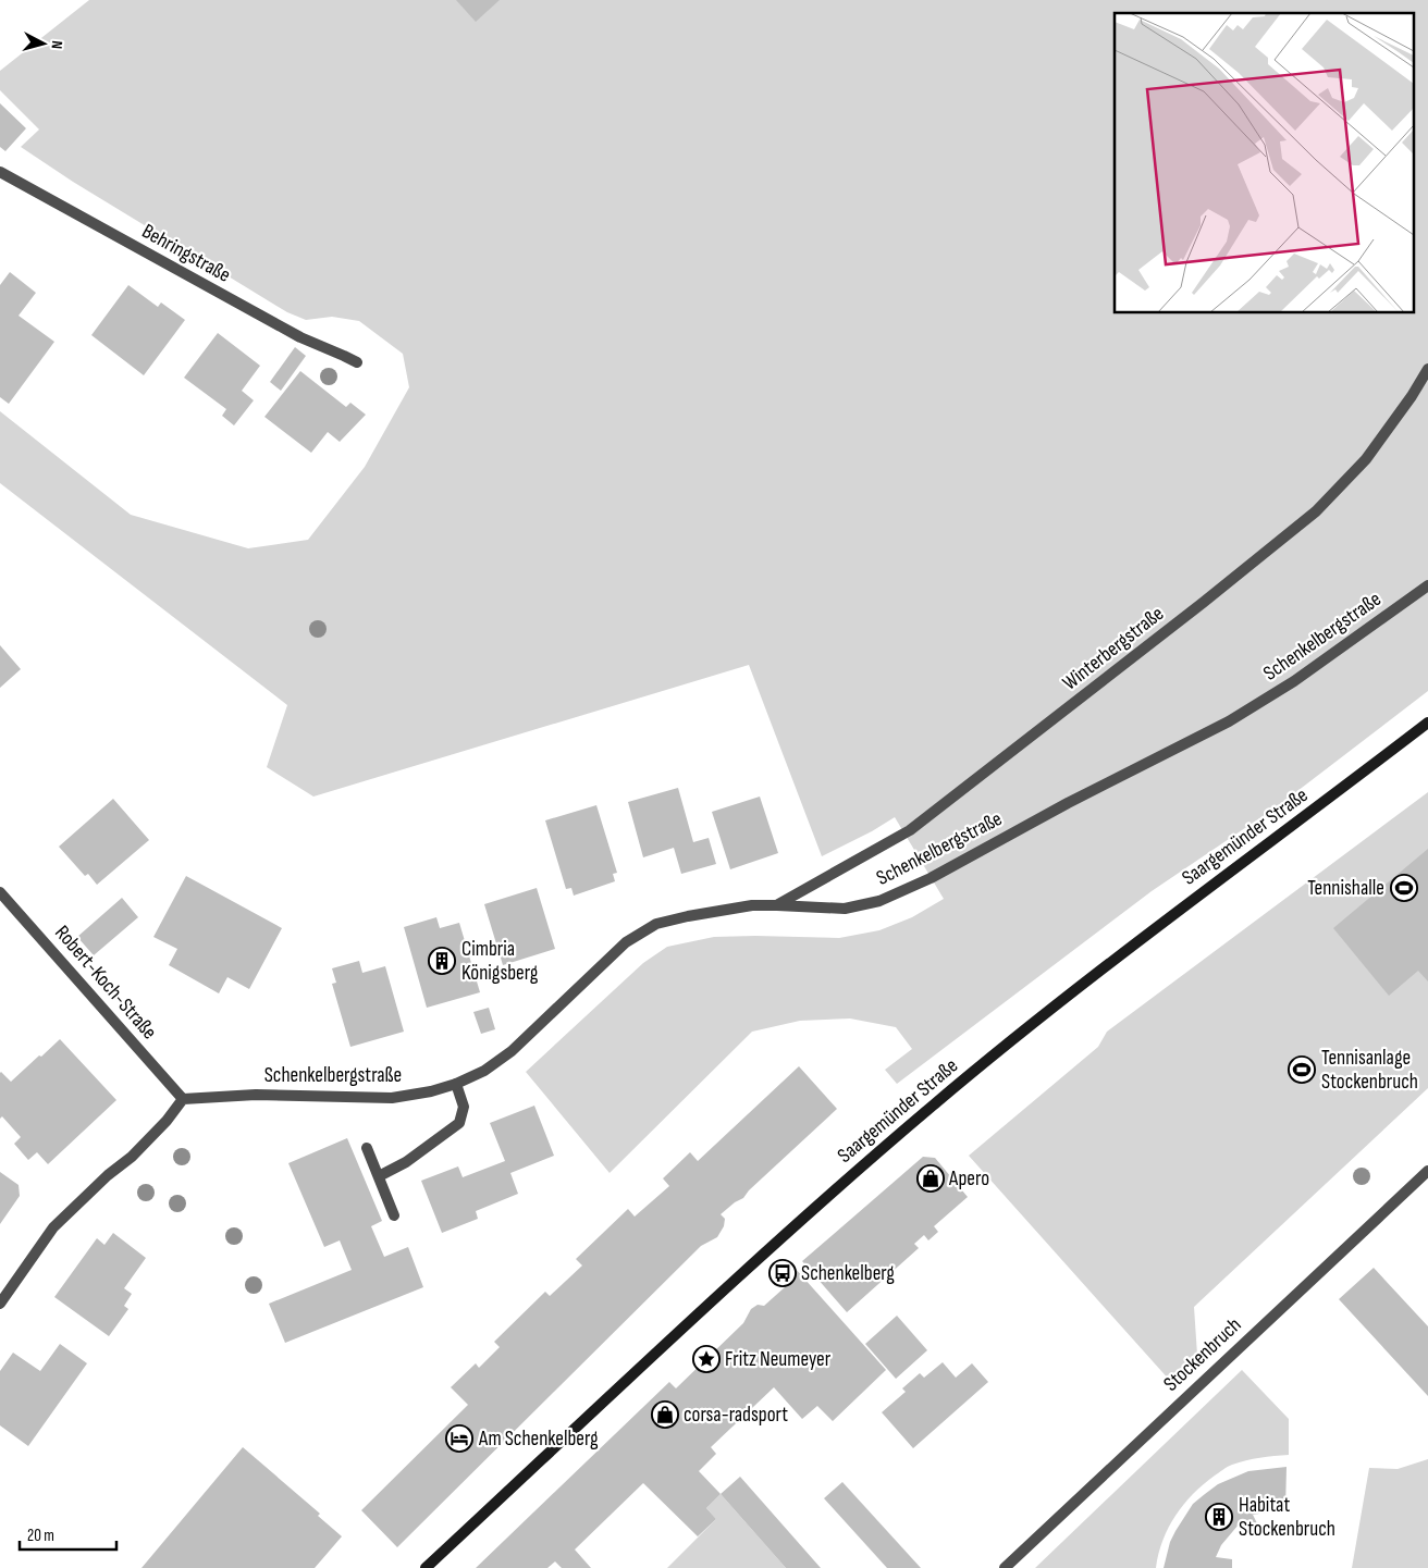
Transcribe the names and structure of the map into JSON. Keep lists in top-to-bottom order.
{
  "streets": {
    "street": [
      "Behringstraße",
      "Schenkelbergstraße",
      "Winterbergstraße",
      "Saargemünder Straße",
      "Robert-Koch-Straße",
      "Stockenbruch"
    ]
  },
  "crossings": [
    ["Schenkelbergstraße", "Winterbergstraße"],
    ["Schenkelbergstraße", "Robert-Koch-Straße"]
  ],
  "places": {
    "sports": ["Tennishalle", "Tennisanlage Stockenbruch"],
    "building": ["Cimbria Königsberg", "Habitat Stockenbruch"],
    "shop": ["Apero", "corsa-radsport"],
    "bus stop": ["Schenkelberg"],
    "place": ["Fritz Neumeyer"],
    "hotel": ["Am Schenkelberg"]
  },
  "scale_bar": "20 m",
  "north": "right"
}
